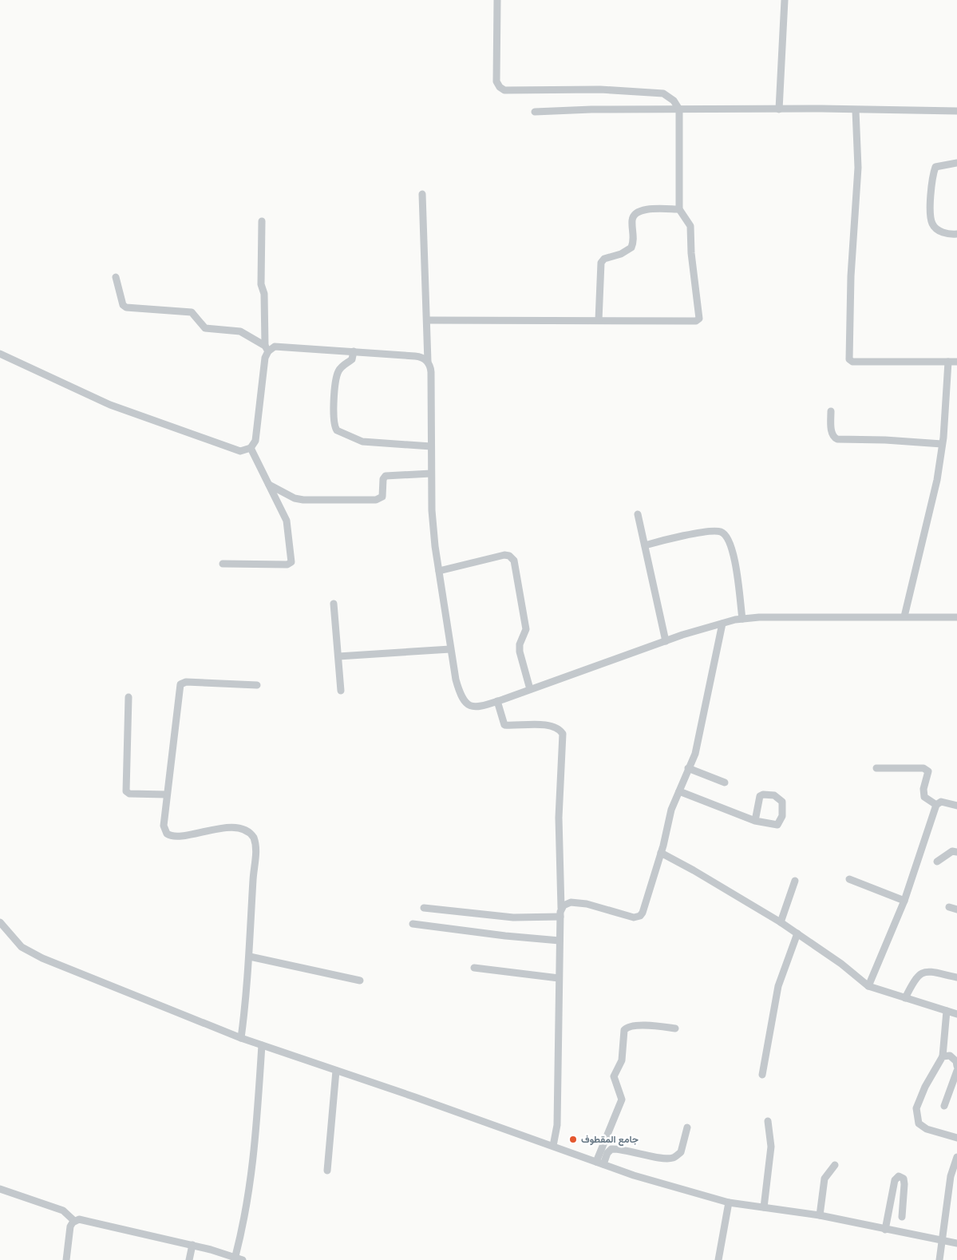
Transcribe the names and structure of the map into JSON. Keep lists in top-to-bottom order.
{
  "places": ["جامع المقطوف"]
}
